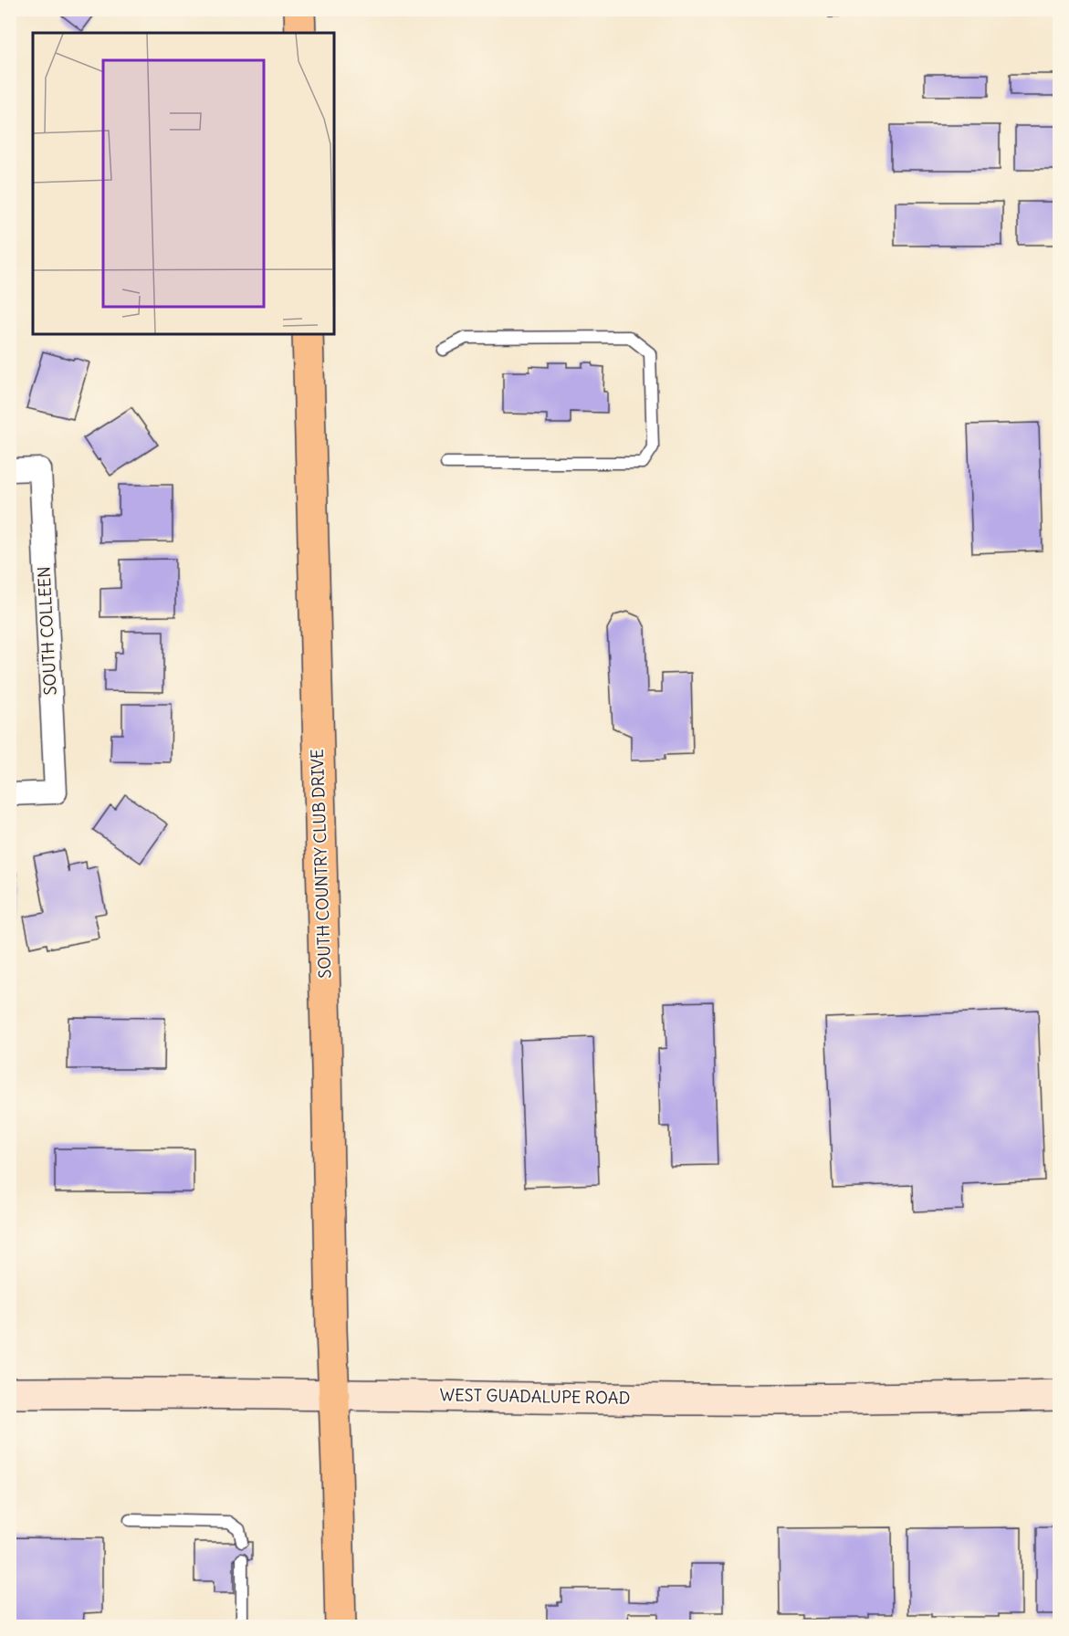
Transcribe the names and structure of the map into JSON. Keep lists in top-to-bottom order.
{
  "streets": {
    "main road": ["SOUTH COUNTRY CLUB DRIVE", "WEST GUADALUPE ROAD"],
    "street": ["SOUTH COLLEEN"]
  },
  "crossings": [
    ["SOUTH COUNTRY CLUB DRIVE", "WEST GUADALUPE ROAD"]
  ]
}
